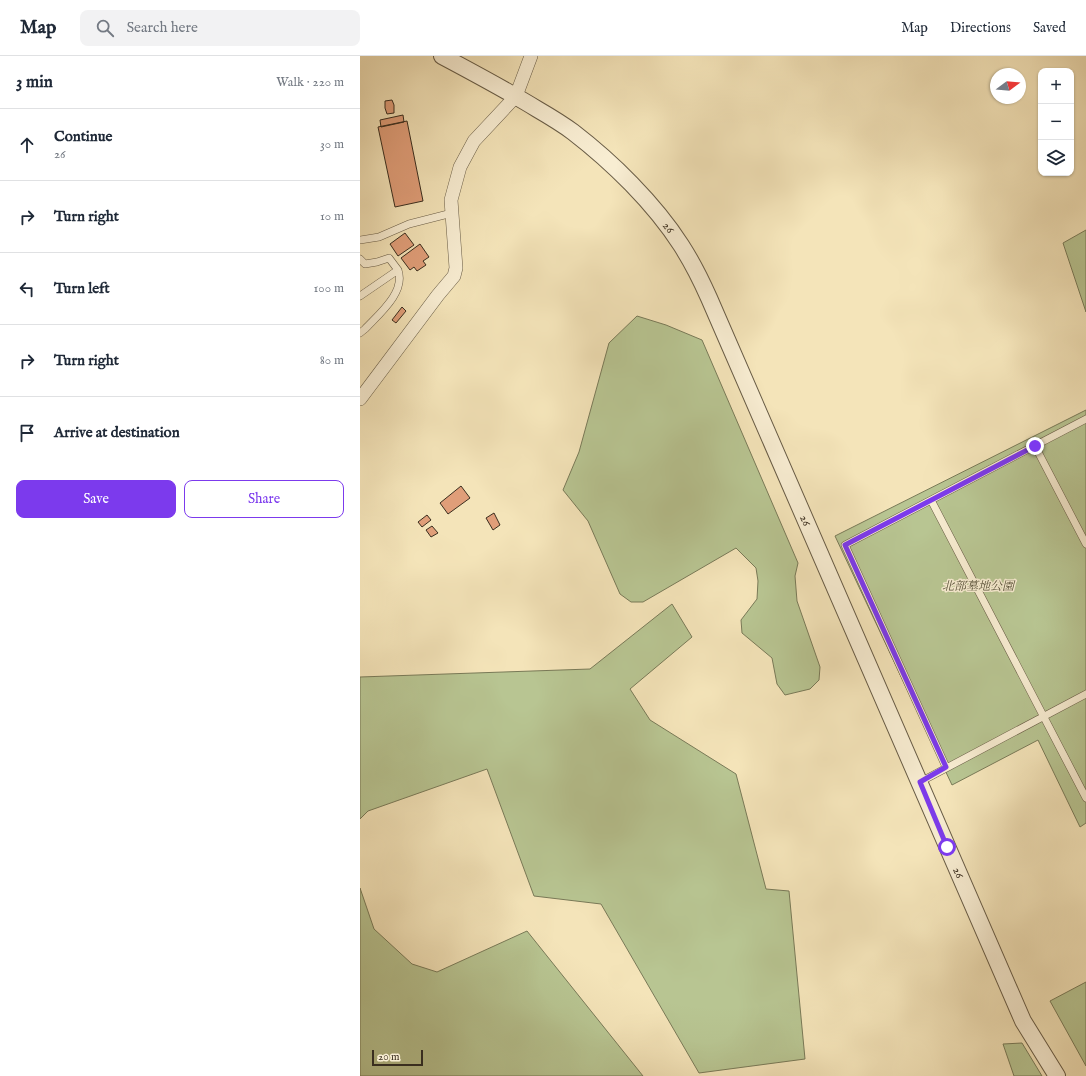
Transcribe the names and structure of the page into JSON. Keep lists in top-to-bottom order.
{
  "streets": {
    "street": ["26"]
  },
  "parks": ["北部墓地公園"],
  "scale_bar": "20 m",
  "north": "right",
  "page": {
    "header": "Map",
    "search": "Search here",
    "nav": ["Map", "Directions", "Saved"],
    "heading": ["3 min", "Walk · 220 m"],
    "map_buttons": ["+", "−"],
    "list": [
      ["Continue", "26", "30 m"],
      ["Turn right", "10 m"],
      ["Turn left", "100 m"],
      ["Turn right", "80 m"],
      "Arrive at destination"
    ],
    "buttons": ["Save", "Share"],
    "scale": "20 m"
  }
}
